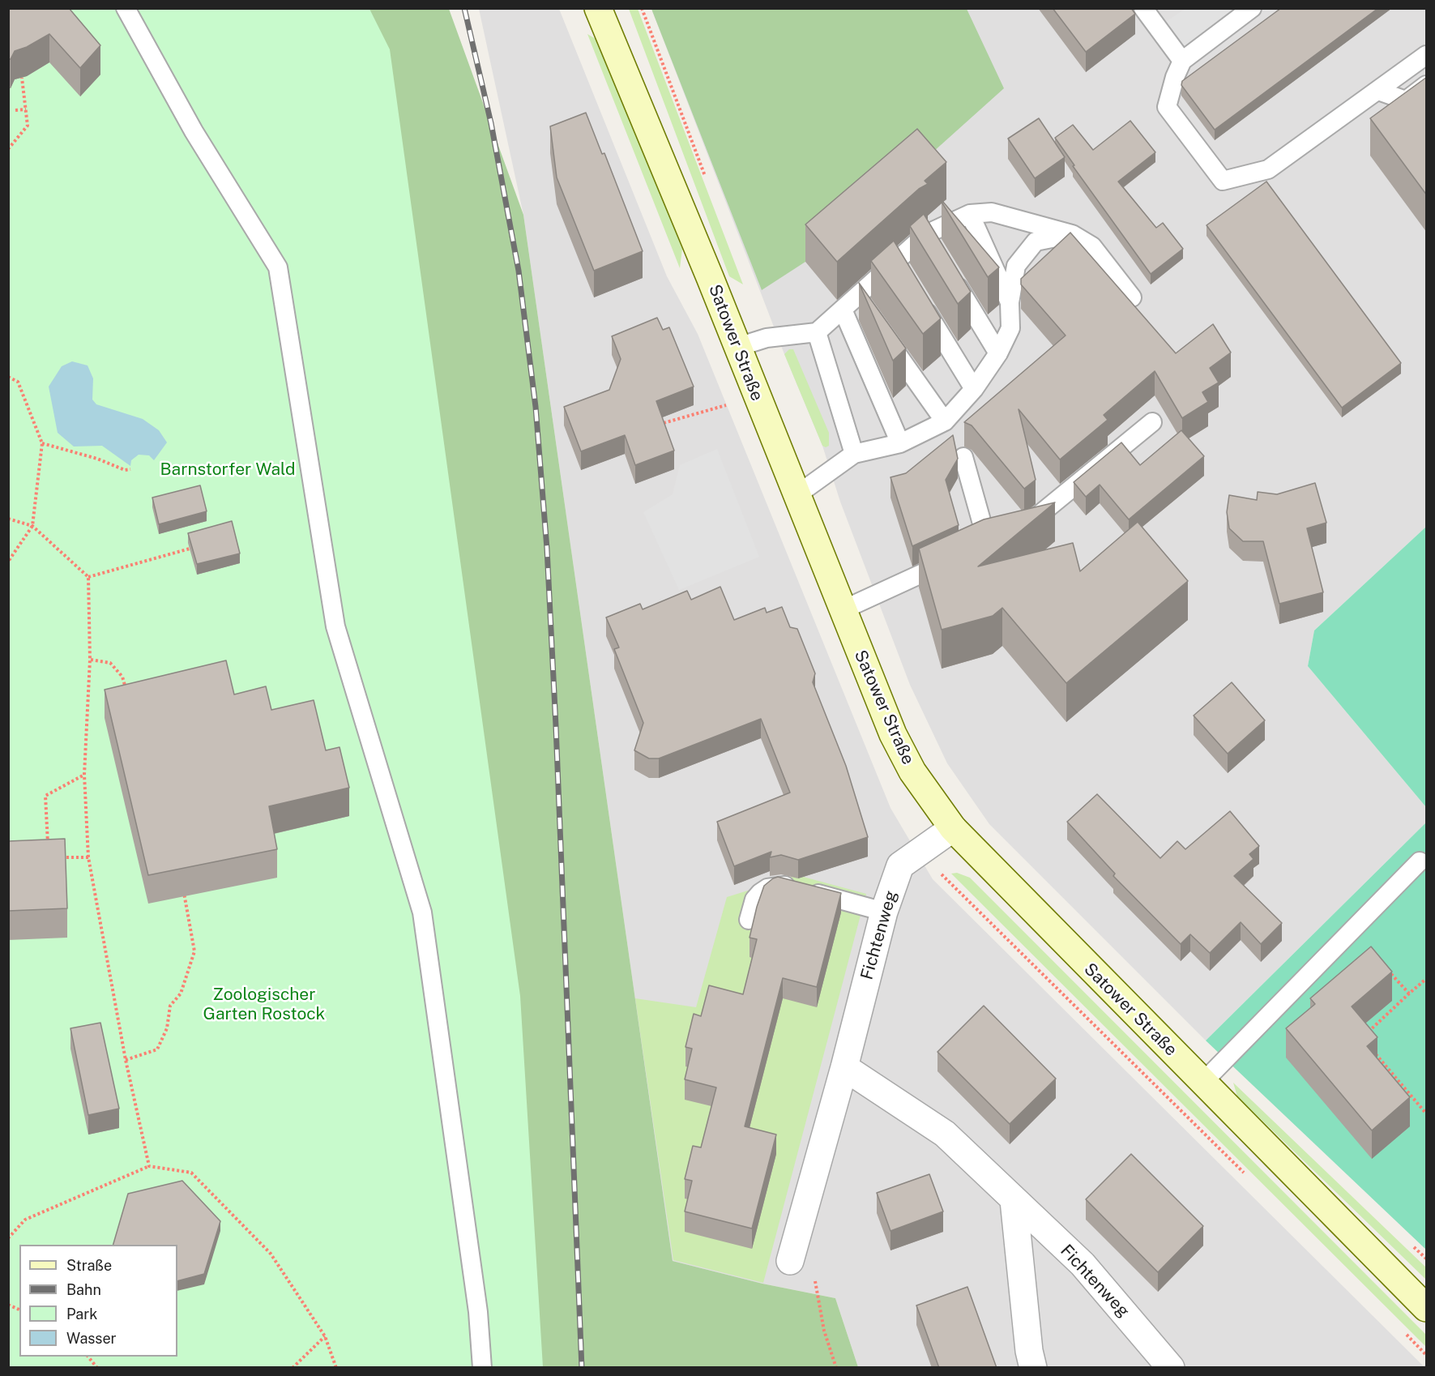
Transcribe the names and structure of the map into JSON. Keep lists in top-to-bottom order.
{
  "streets": {
    "main road": ["Satower Straße"],
    "street": ["Fichtenweg"]
  },
  "crossings": [
    ["Satower Straße", "Fichtenweg"]
  ],
  "parks": ["Barnstorfer Wald", "Zoologischer Garten Rostock"],
  "legend": [
    "Straße",
    "Bahn",
    "Park",
    "Wasser"
  ]
}
